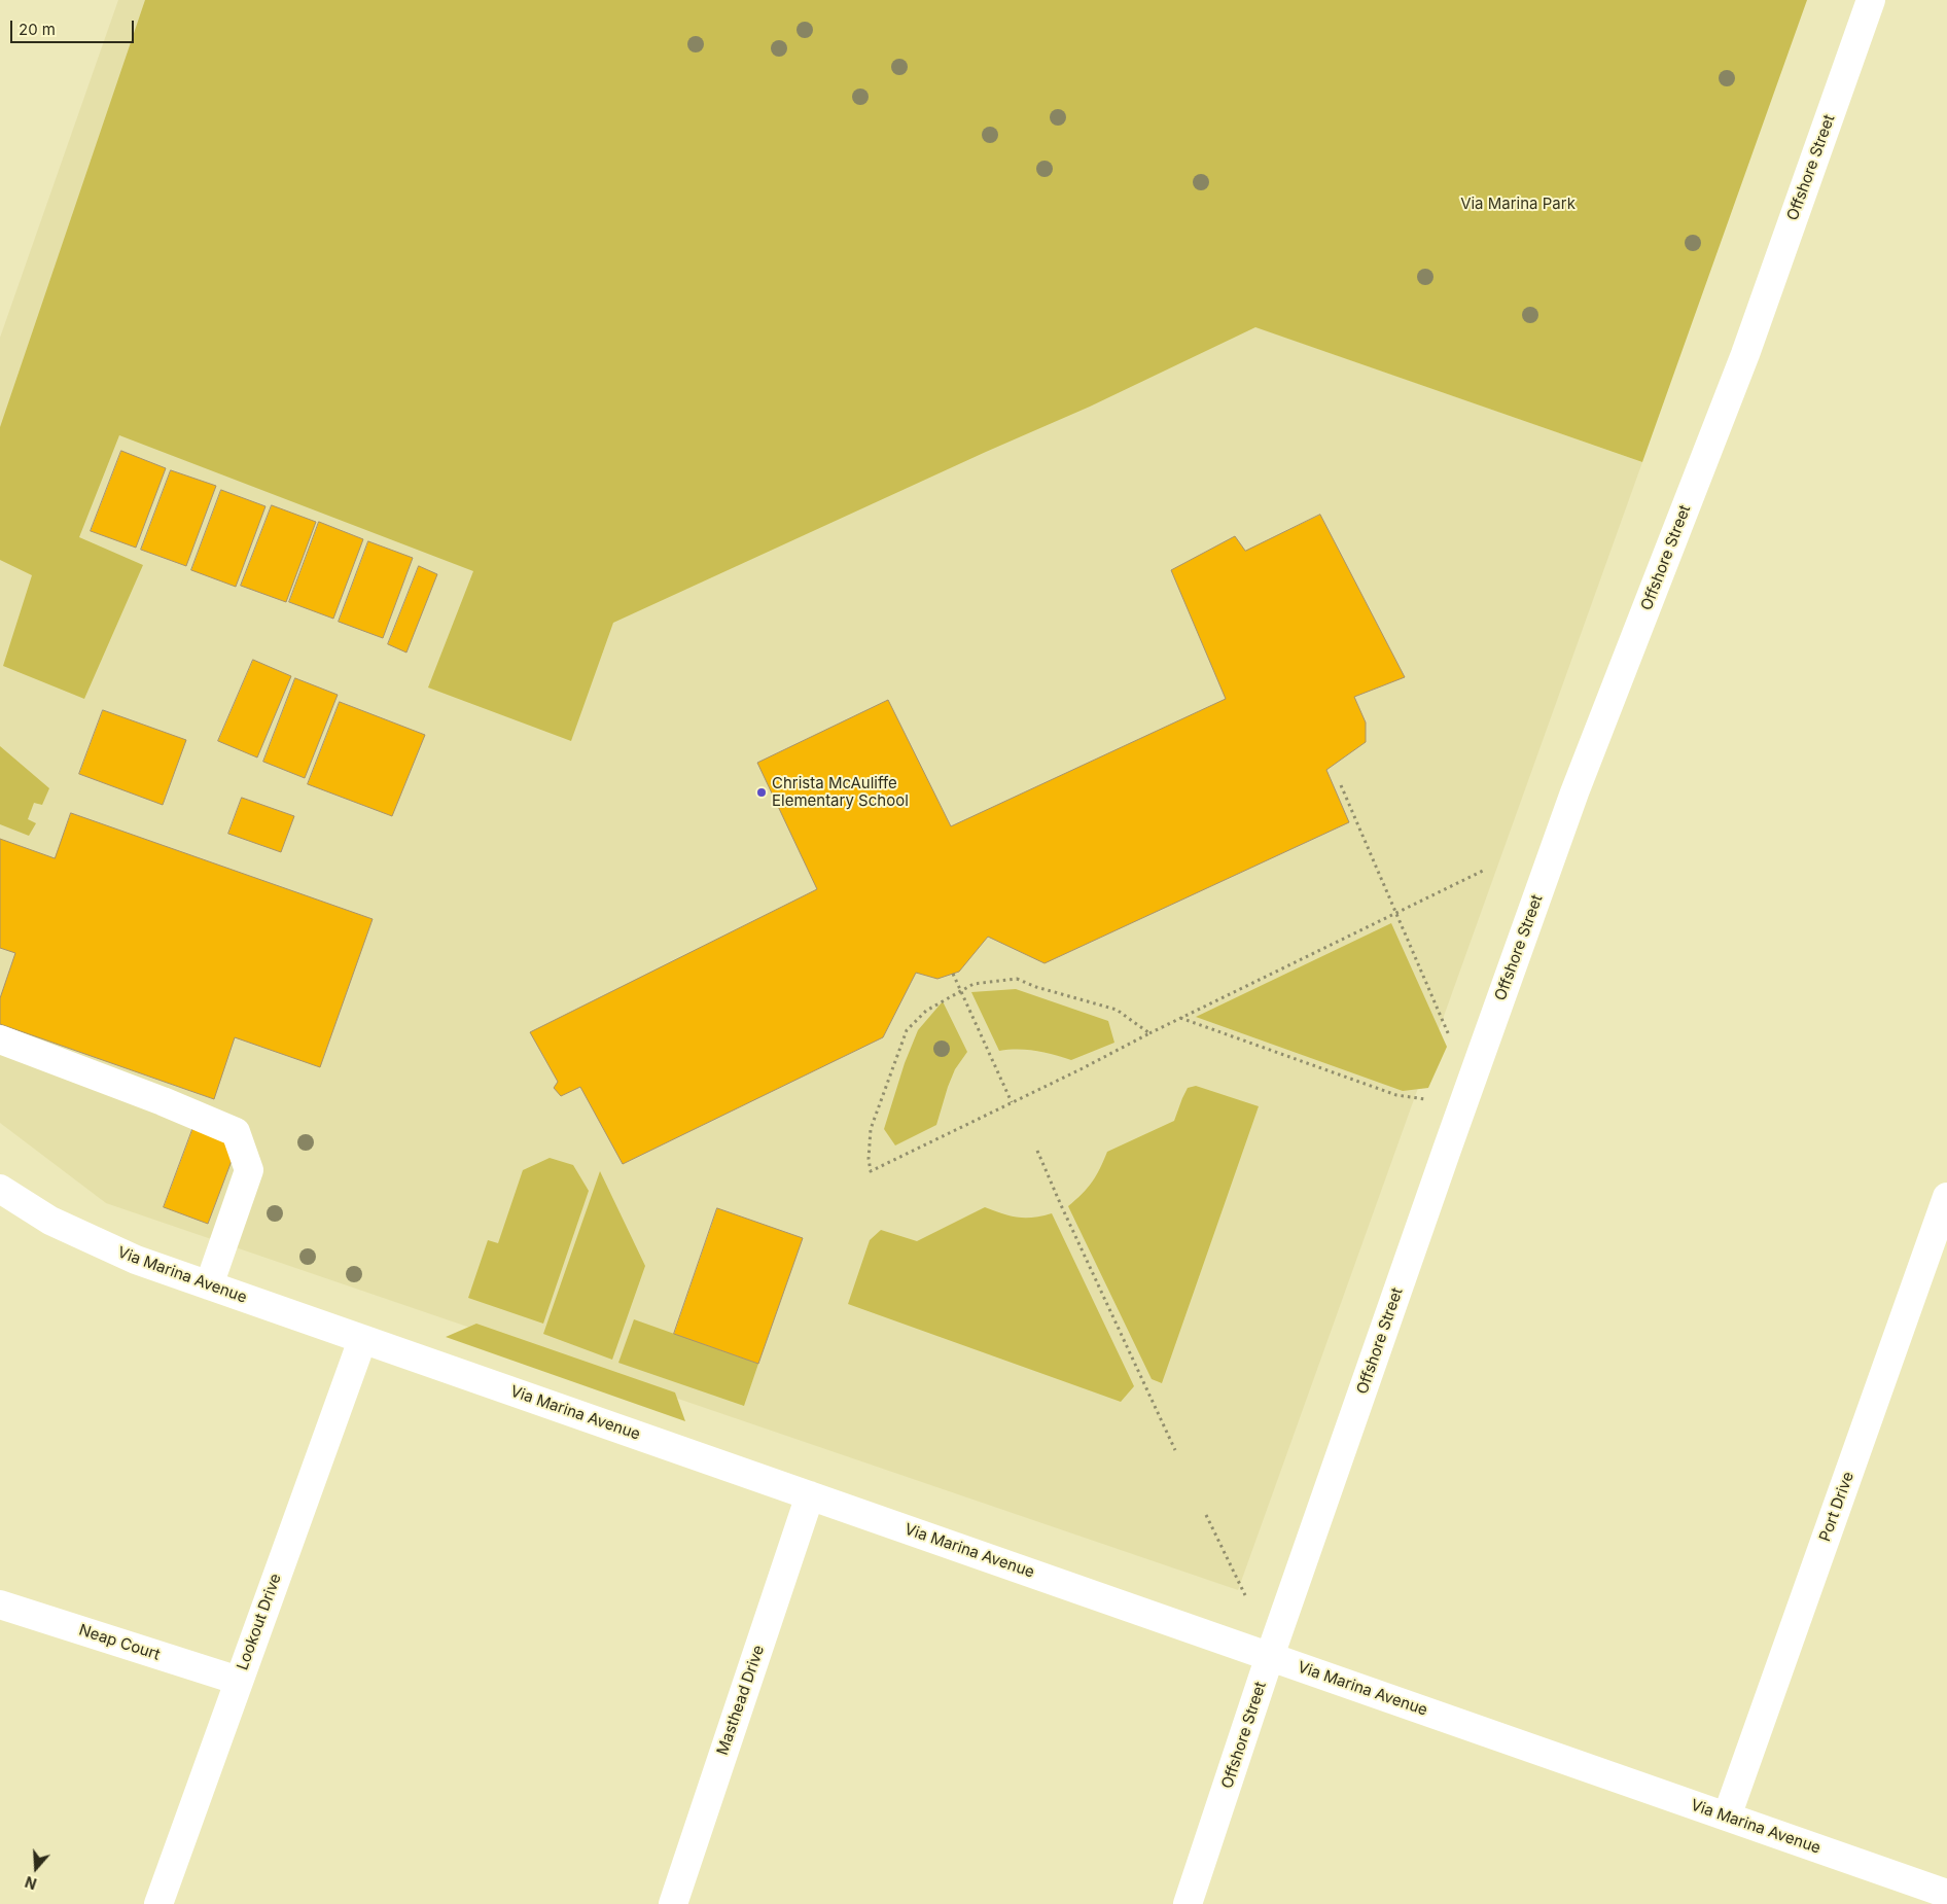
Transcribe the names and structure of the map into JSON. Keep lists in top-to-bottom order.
{
  "streets": {
    "street": [
      "Offshore Street",
      "Via Marina Avenue",
      "Port Drive",
      "Lookout Drive",
      "Neap Court",
      "Masthead Drive"
    ]
  },
  "crossings": [
    ["Offshore Street", "Via Marina Avenue"],
    ["Via Marina Avenue", "Port Drive"],
    ["Via Marina Avenue", "Lookout Drive"],
    ["Via Marina Avenue", "Masthead Drive"],
    ["Lookout Drive", "Neap Court"]
  ],
  "parks": ["Via Marina Park"],
  "places": ["Christa McAuliffe Elementary School"],
  "scale_bar": "20 m",
  "north": "bottom"
}
